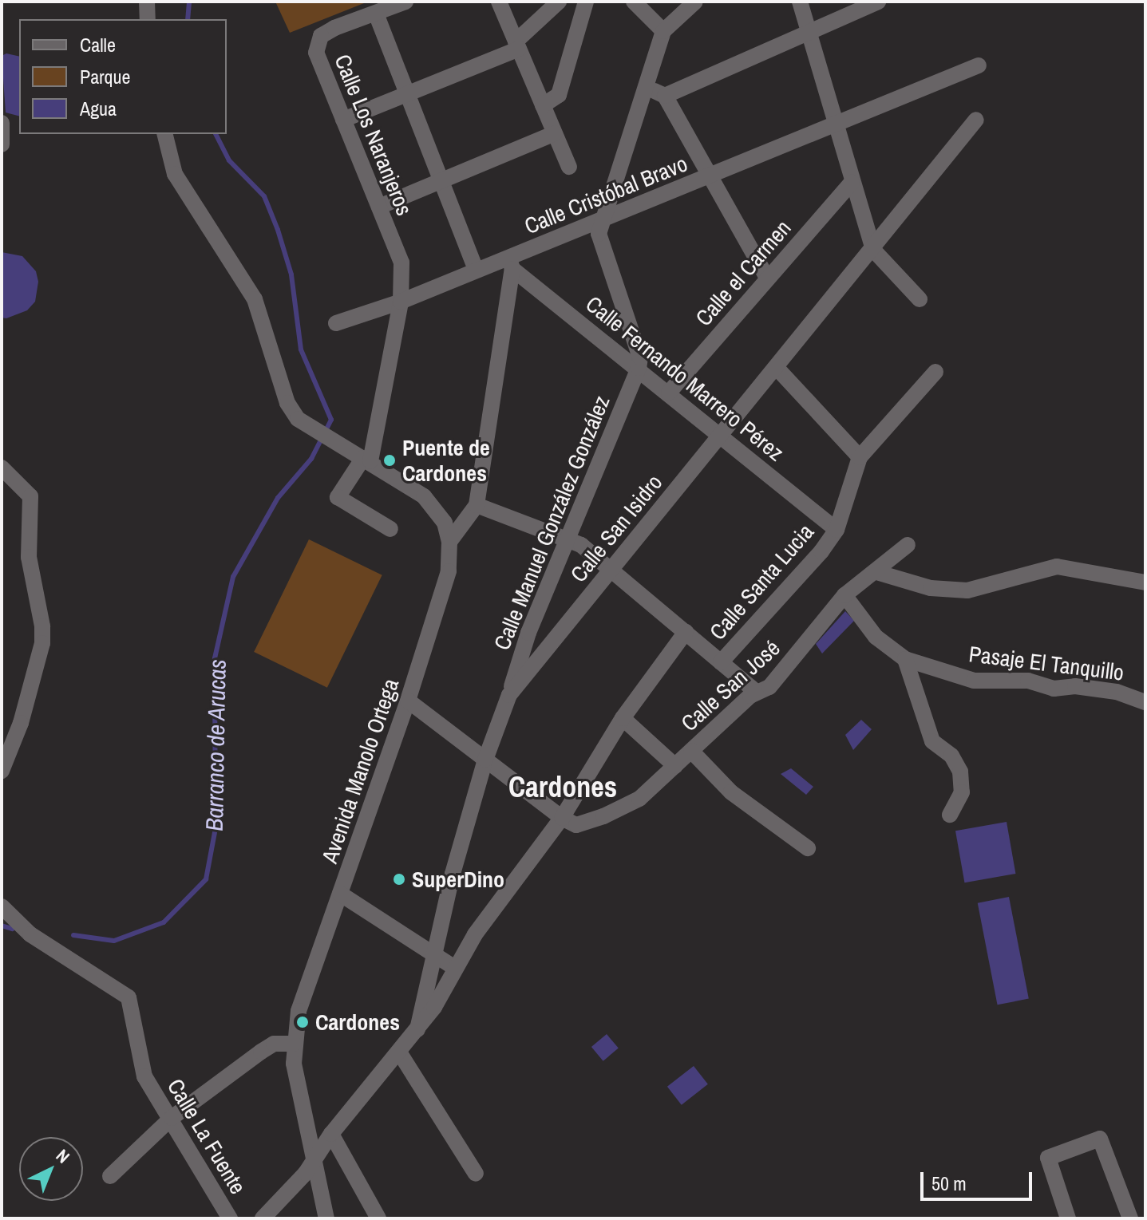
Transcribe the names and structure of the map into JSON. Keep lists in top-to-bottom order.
{
  "streets": {
    "street": [
      "Calle Los Naranjeros",
      "Calle Cristóbal Bravo",
      "Calle el Carmen",
      "Calle Fernando Marrero Pérez",
      "Calle Manuel González González",
      "Calle San Isidro",
      "Calle Santa Lucia",
      "Pasaje El Tanquillo",
      "Calle San José",
      "Avenida Manolo Ortega",
      "Calle La Fuente"
    ]
  },
  "crossings": [
    ["Calle Los Naranjeros", "Calle Cristóbal Bravo"],
    ["Calle Cristóbal Bravo", "Calle Fernando Marrero Pérez"],
    ["Calle el Carmen", "Calle Fernando Marrero Pérez"],
    ["Calle Fernando Marrero Pérez", "Calle Manuel González González"],
    ["Calle Fernando Marrero Pérez", "Calle San Isidro"],
    ["Calle Fernando Marrero Pérez", "Calle Santa Lucia"],
    ["Calle Manuel González González", "Calle San Isidro"],
    ["Pasaje El Tanquillo", "Calle San José"]
  ],
  "districts": ["Cardones"],
  "water": ["Barranco de Arucas"],
  "places": ["Puente de Cardones", "SuperDino", "Cardones"],
  "legend": ["Calle", "Parque", "Agua"],
  "scale_bar": "50 m",
  "north": "top right"
}
